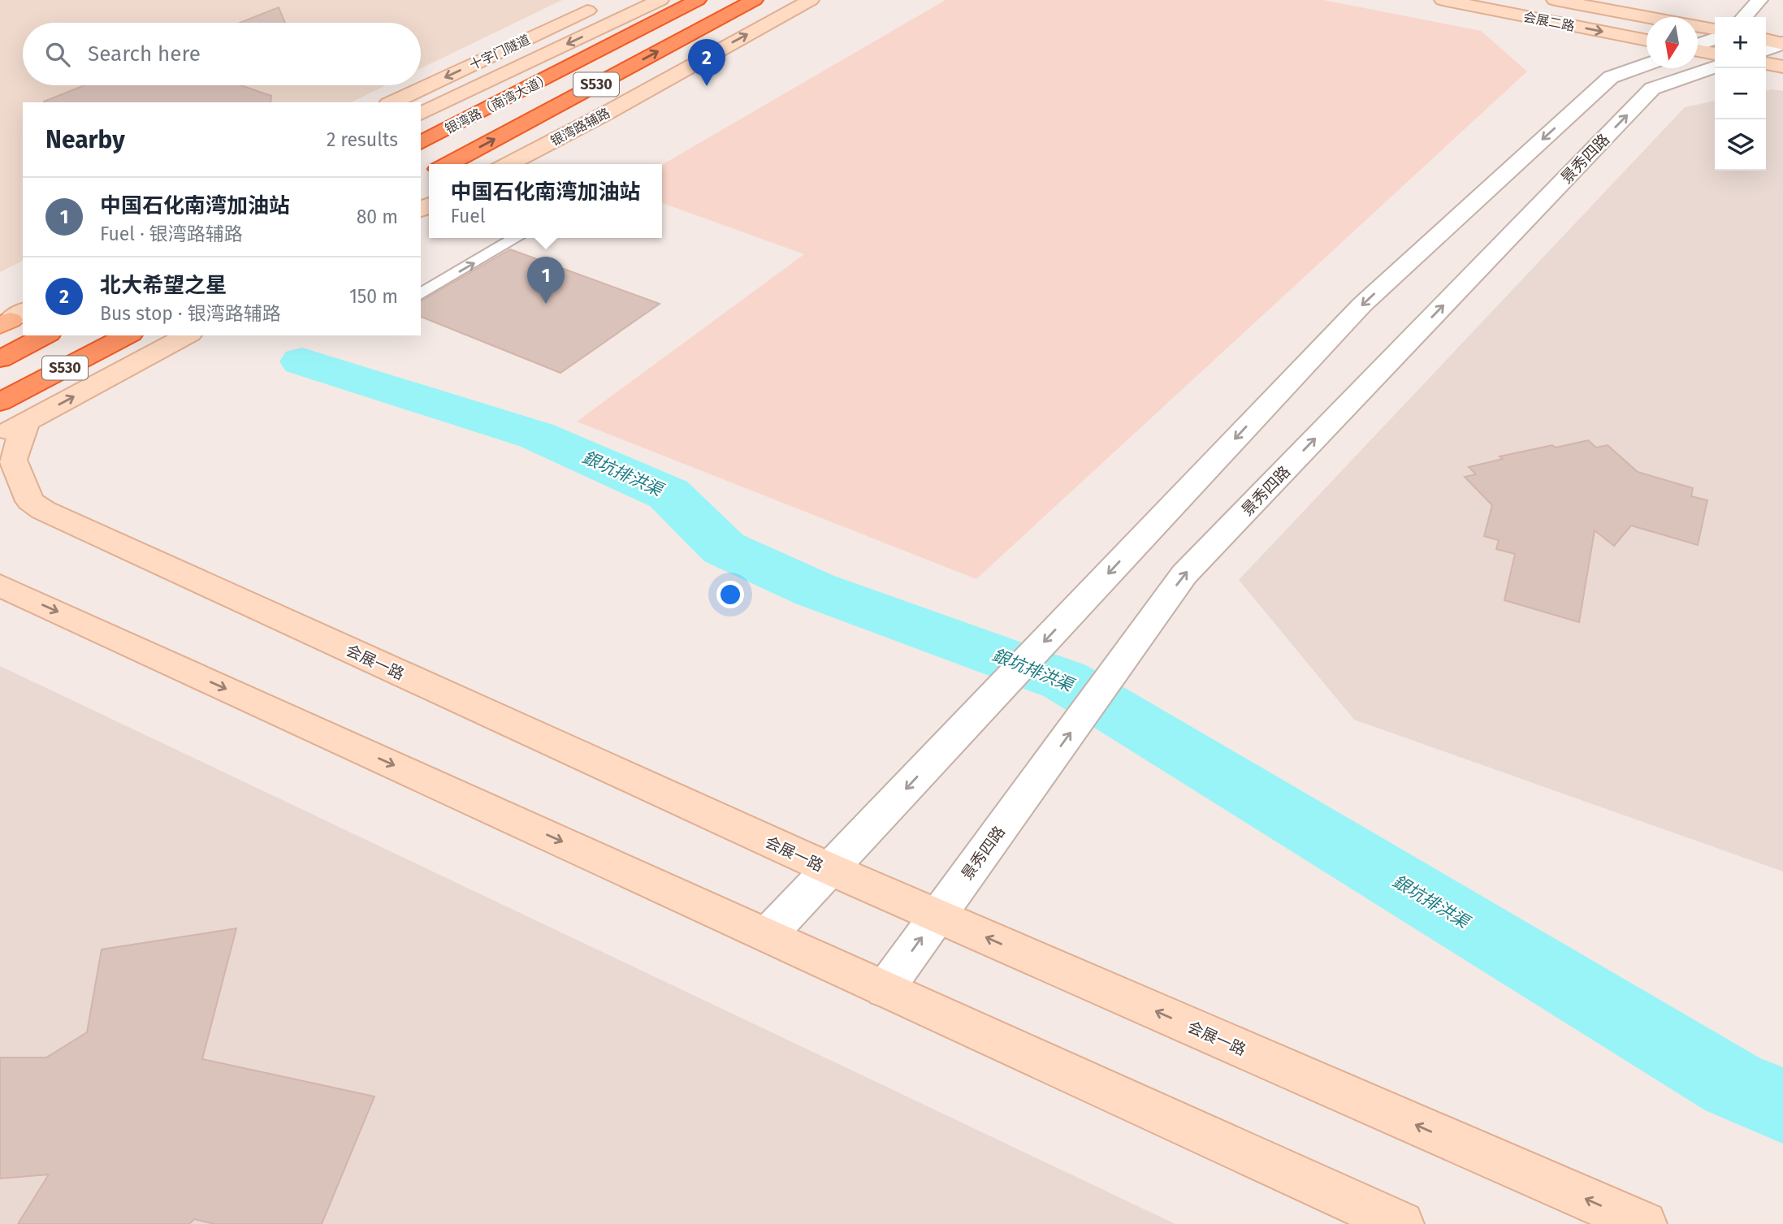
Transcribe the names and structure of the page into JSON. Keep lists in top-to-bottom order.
{
  "streets": {
    "highway": ["S530", "银湾路（南湾大道）"],
    "street": [
      "会展二路",
      "十字门隧道",
      "银湾路辅路",
      "景秀四路",
      "会展一路"
    ]
  },
  "crossings": [
    ["S530", "会展一路"],
    ["景秀四路", "会展一路"]
  ],
  "water": ["銀坑排洪渠"],
  "north": "bottom",
  "page": {
    "map_buttons": ["+", "−"],
    "search": "Search here",
    "pins": ["2", "1"],
    "heading": ["Nearby", "2 results"],
    "popup": ["中国石化南湾加油站", "Fuel"],
    "list": [
      {
        "mark": "1",
        "name": "中国石化南湾加油站",
        "note": "Fuel · 银湾路辅路",
        "value": "80 m"
      },
      {
        "mark": "2",
        "name": "北大希望之星",
        "note": "Bus stop · 银湾路辅路",
        "value": "150 m"
      }
    ]
  }
}
